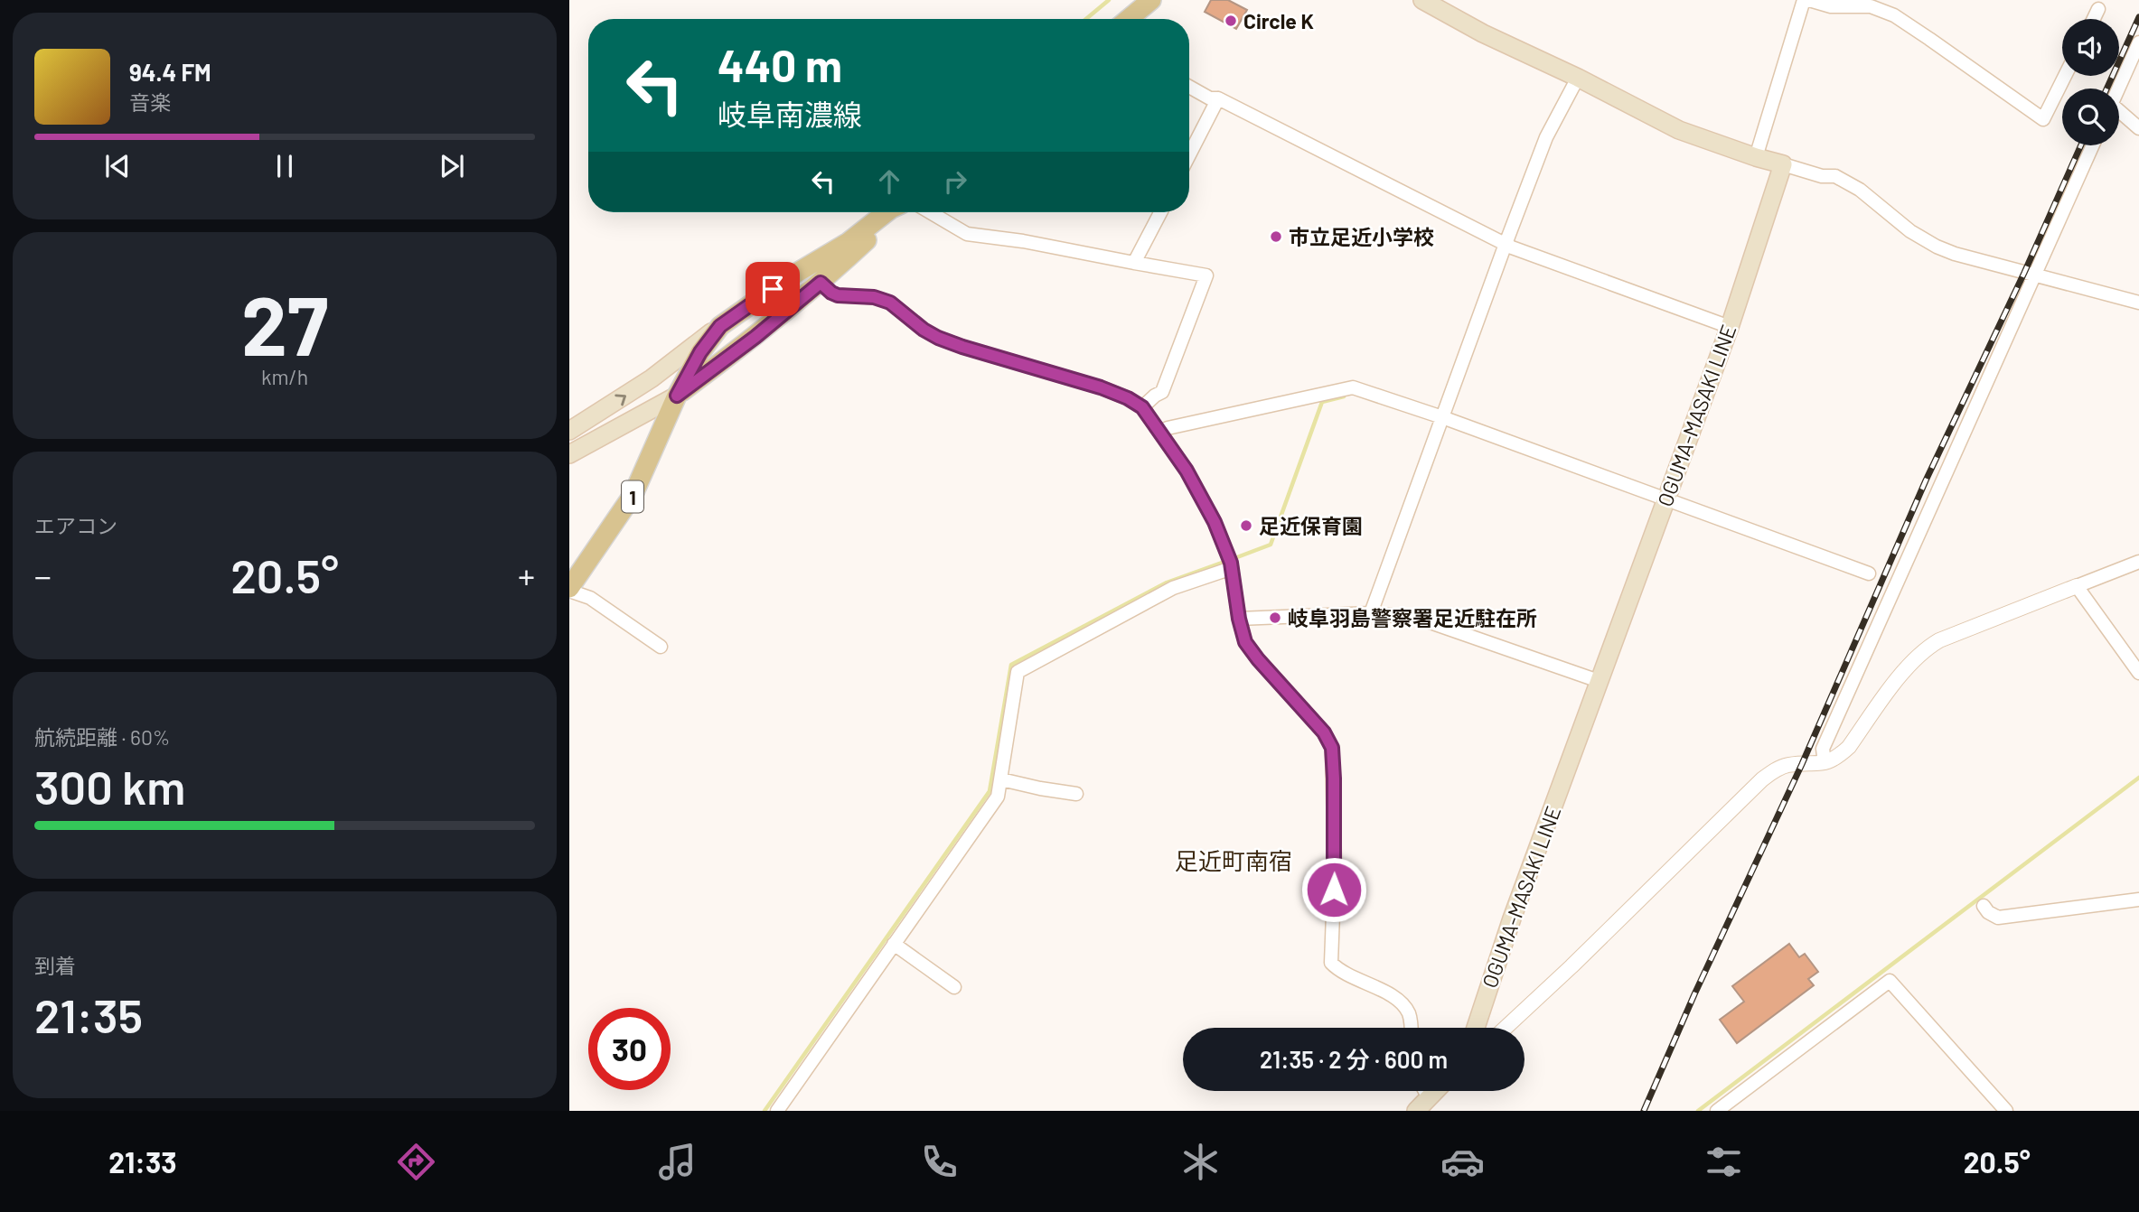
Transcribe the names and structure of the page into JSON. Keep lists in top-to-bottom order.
{
  "streets": {
    "main road": ["OGUMA-MASAKI LINE", "1"]
  },
  "districts": ["足近町南宿"],
  "places": [
    "Circle K",
    "市立足近小学校",
    "足近保育園",
    "岐阜羽島警察署足近駐在所"
  ],
  "page": {
    "turn": ["440 m", "岐阜南濃線"],
    "song": ["94.4 FM", "音楽"],
    "tile": [
      ["27", "km/h"],
      "エアコン",
      ["航続距離 · 60%", "300 km"],
      ["到着", "21:35"]
    ],
    "heat": ["−", "20.5°", "+"],
    "limit": "30",
    "trip": "21:35 · 2 分 · 600 m",
    "tabs": ["21:33", "20.5°"]
  }
}
